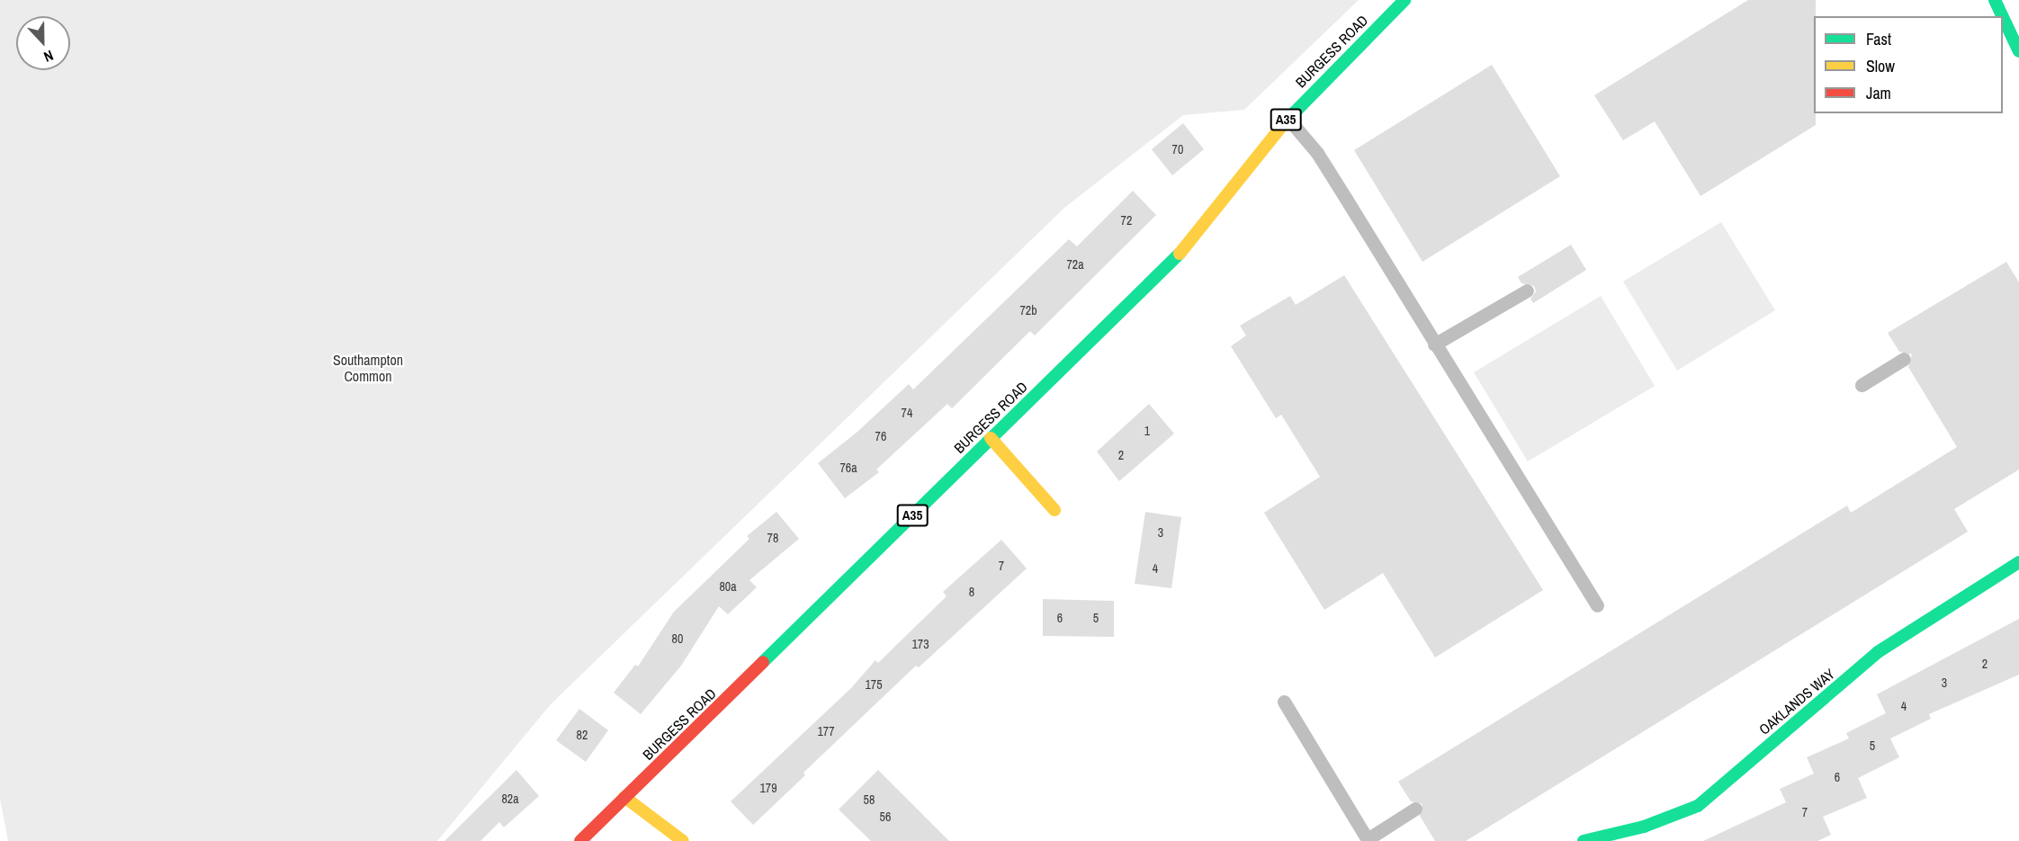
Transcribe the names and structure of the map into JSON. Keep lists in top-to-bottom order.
{
  "streets": {
    "main road": ["BURGESS ROAD", "A35", "OAKLANDS WAY"]
  },
  "parks": ["Southampton Common"],
  "house_numbers": [
    "70",
    "72",
    "72a",
    "72b",
    "74",
    "1",
    "76",
    "2",
    "76a",
    "3",
    "78",
    "7",
    "4",
    "80a",
    "8",
    "6",
    "5",
    "80",
    "173",
    "2",
    "3",
    "175",
    "4",
    "177",
    "82",
    "5",
    "6",
    "179",
    "82a",
    "58",
    "7",
    "56"
  ],
  "legend": ["Fast", "Slow", "Jam"],
  "north": "bottom"
}
